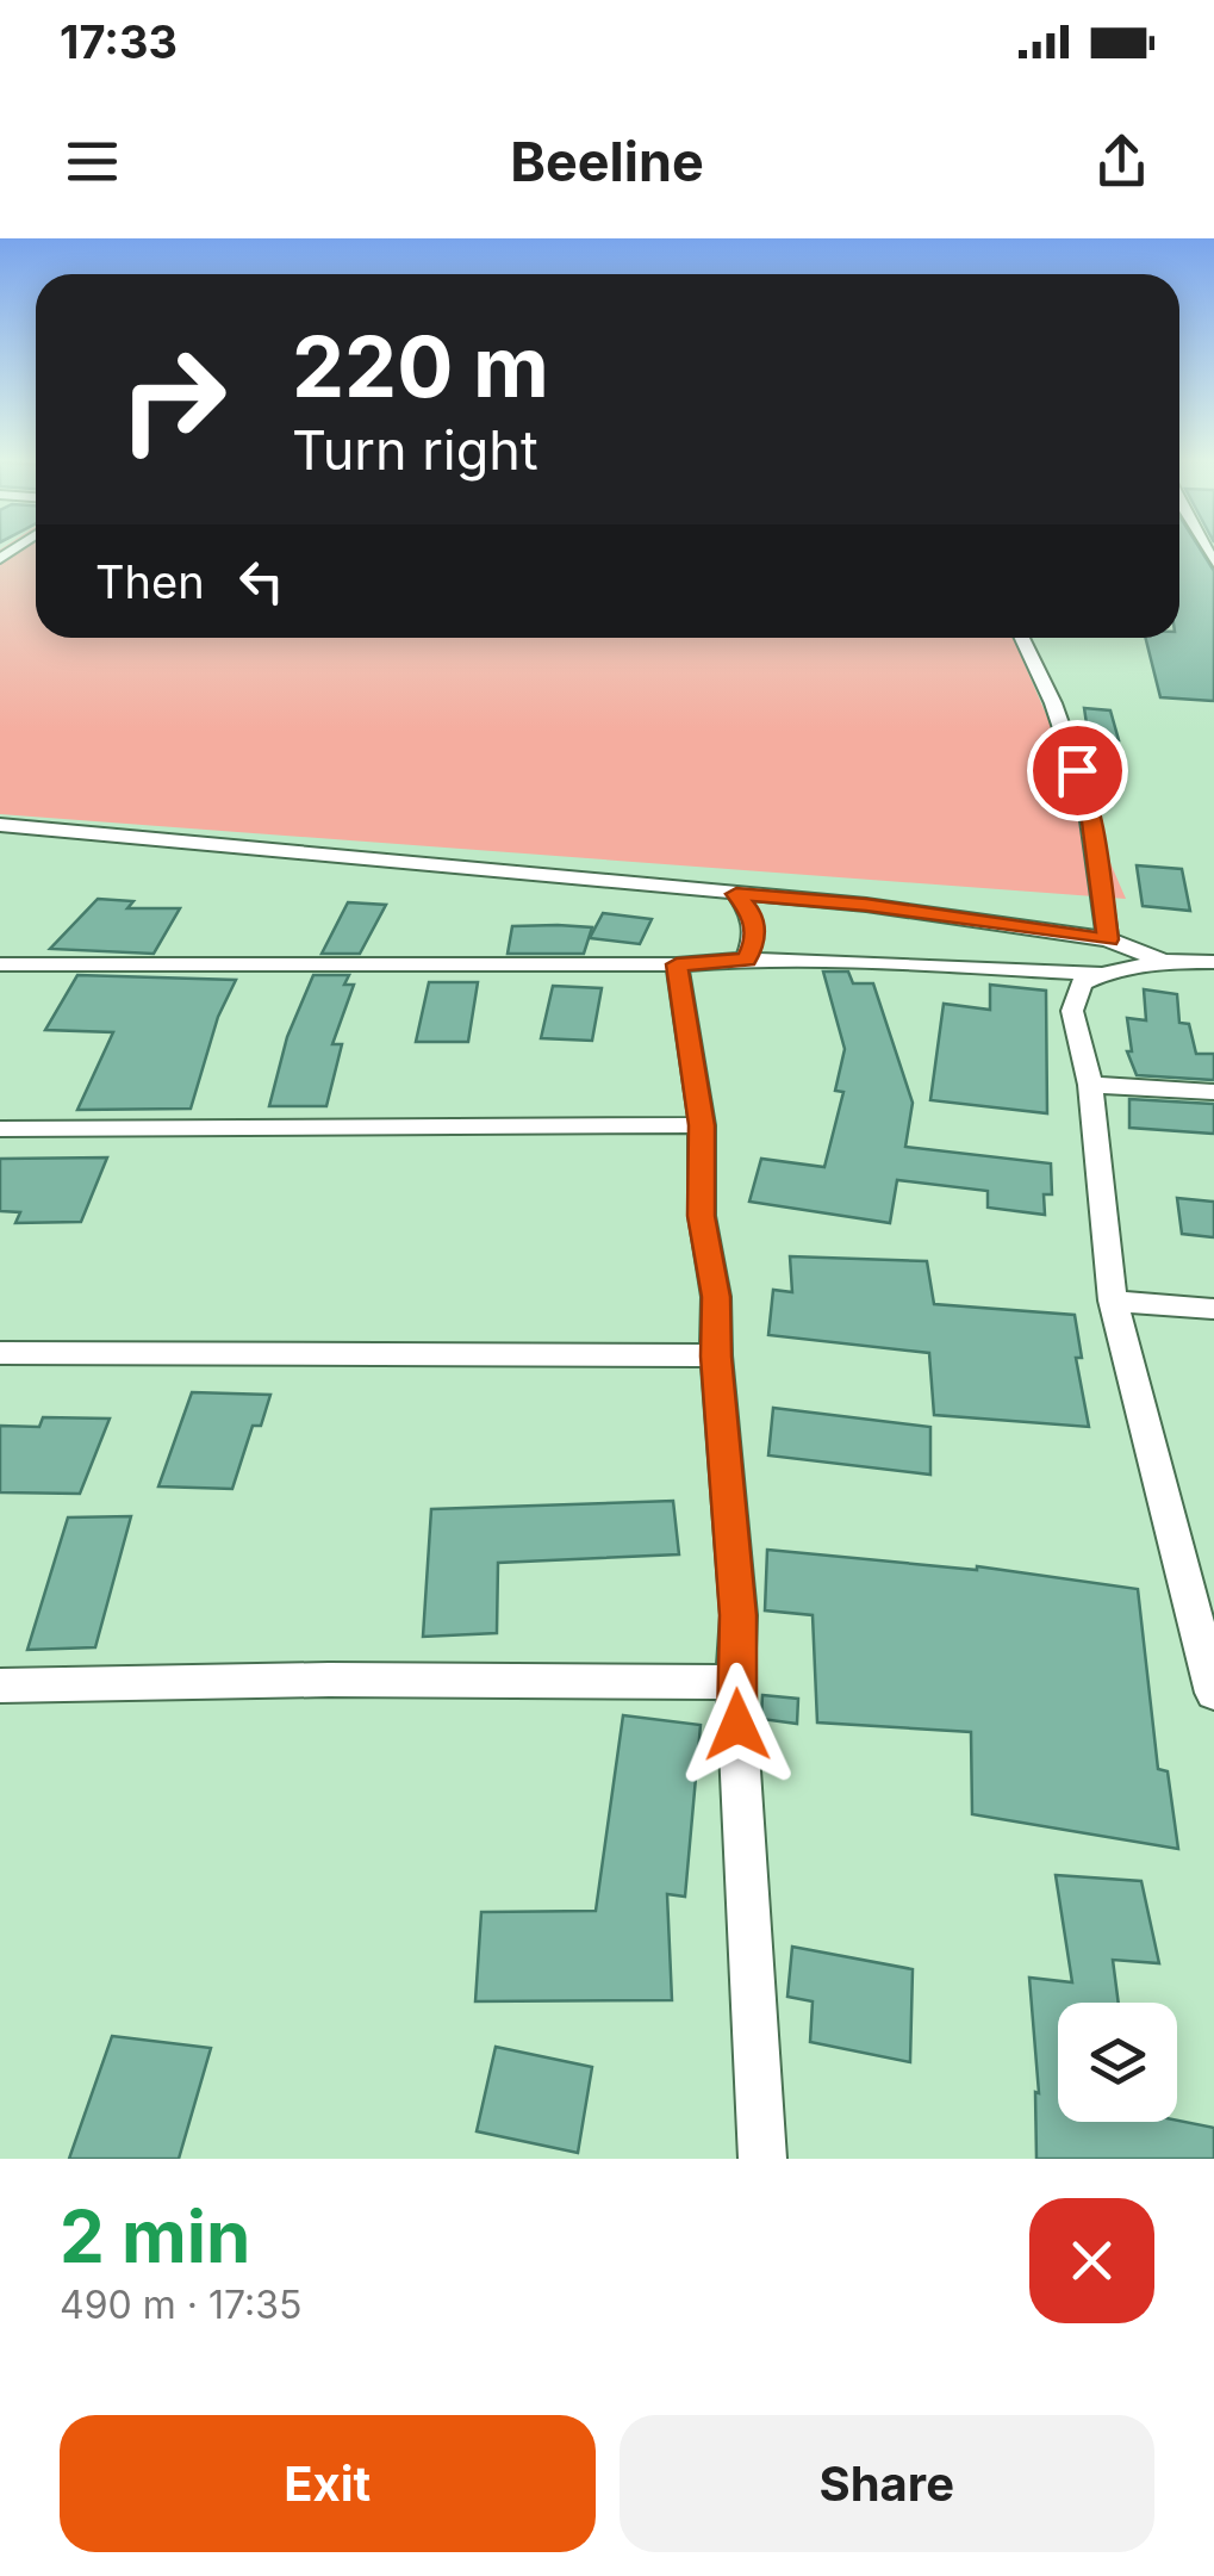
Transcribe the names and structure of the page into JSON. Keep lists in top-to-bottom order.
{
  "page": {
    "status": "17:33",
    "header": "Beeline",
    "turn": ["220 m", "Turn right"],
    "then": "Then",
    "heading": ["2 min", "490 m · 17:35"],
    "buttons": ["Exit", "Share"]
  }
}
